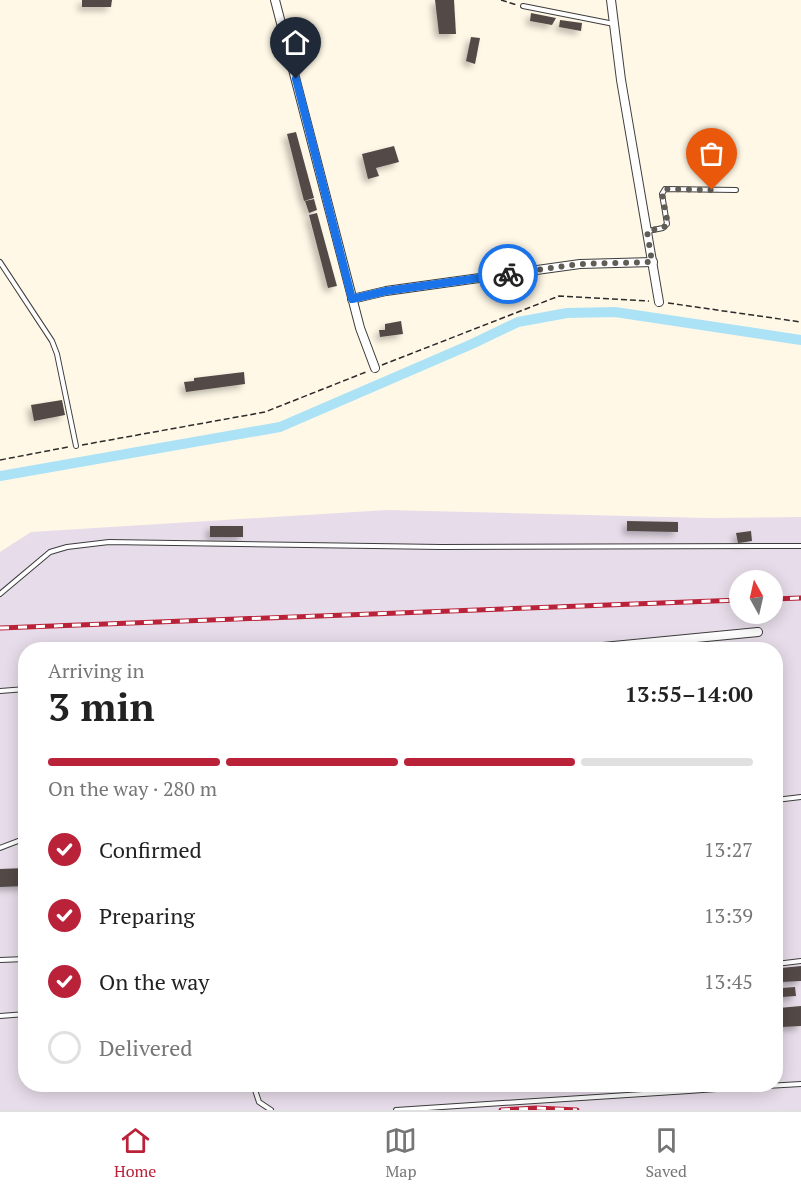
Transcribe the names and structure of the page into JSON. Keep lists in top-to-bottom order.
{
  "north": "top",
  "page": {
    "heading": ["3 min", "Arriving in", "13:55–14:00"],
    "bar": "On the way · 280 m",
    "list": [
      ["Confirmed", "13:27"],
      ["Preparing", "13:39"],
      ["On the way", "13:45"],
      "Delivered"
    ],
    "tabs": ["Home", "Map", "Saved"]
  }
}
